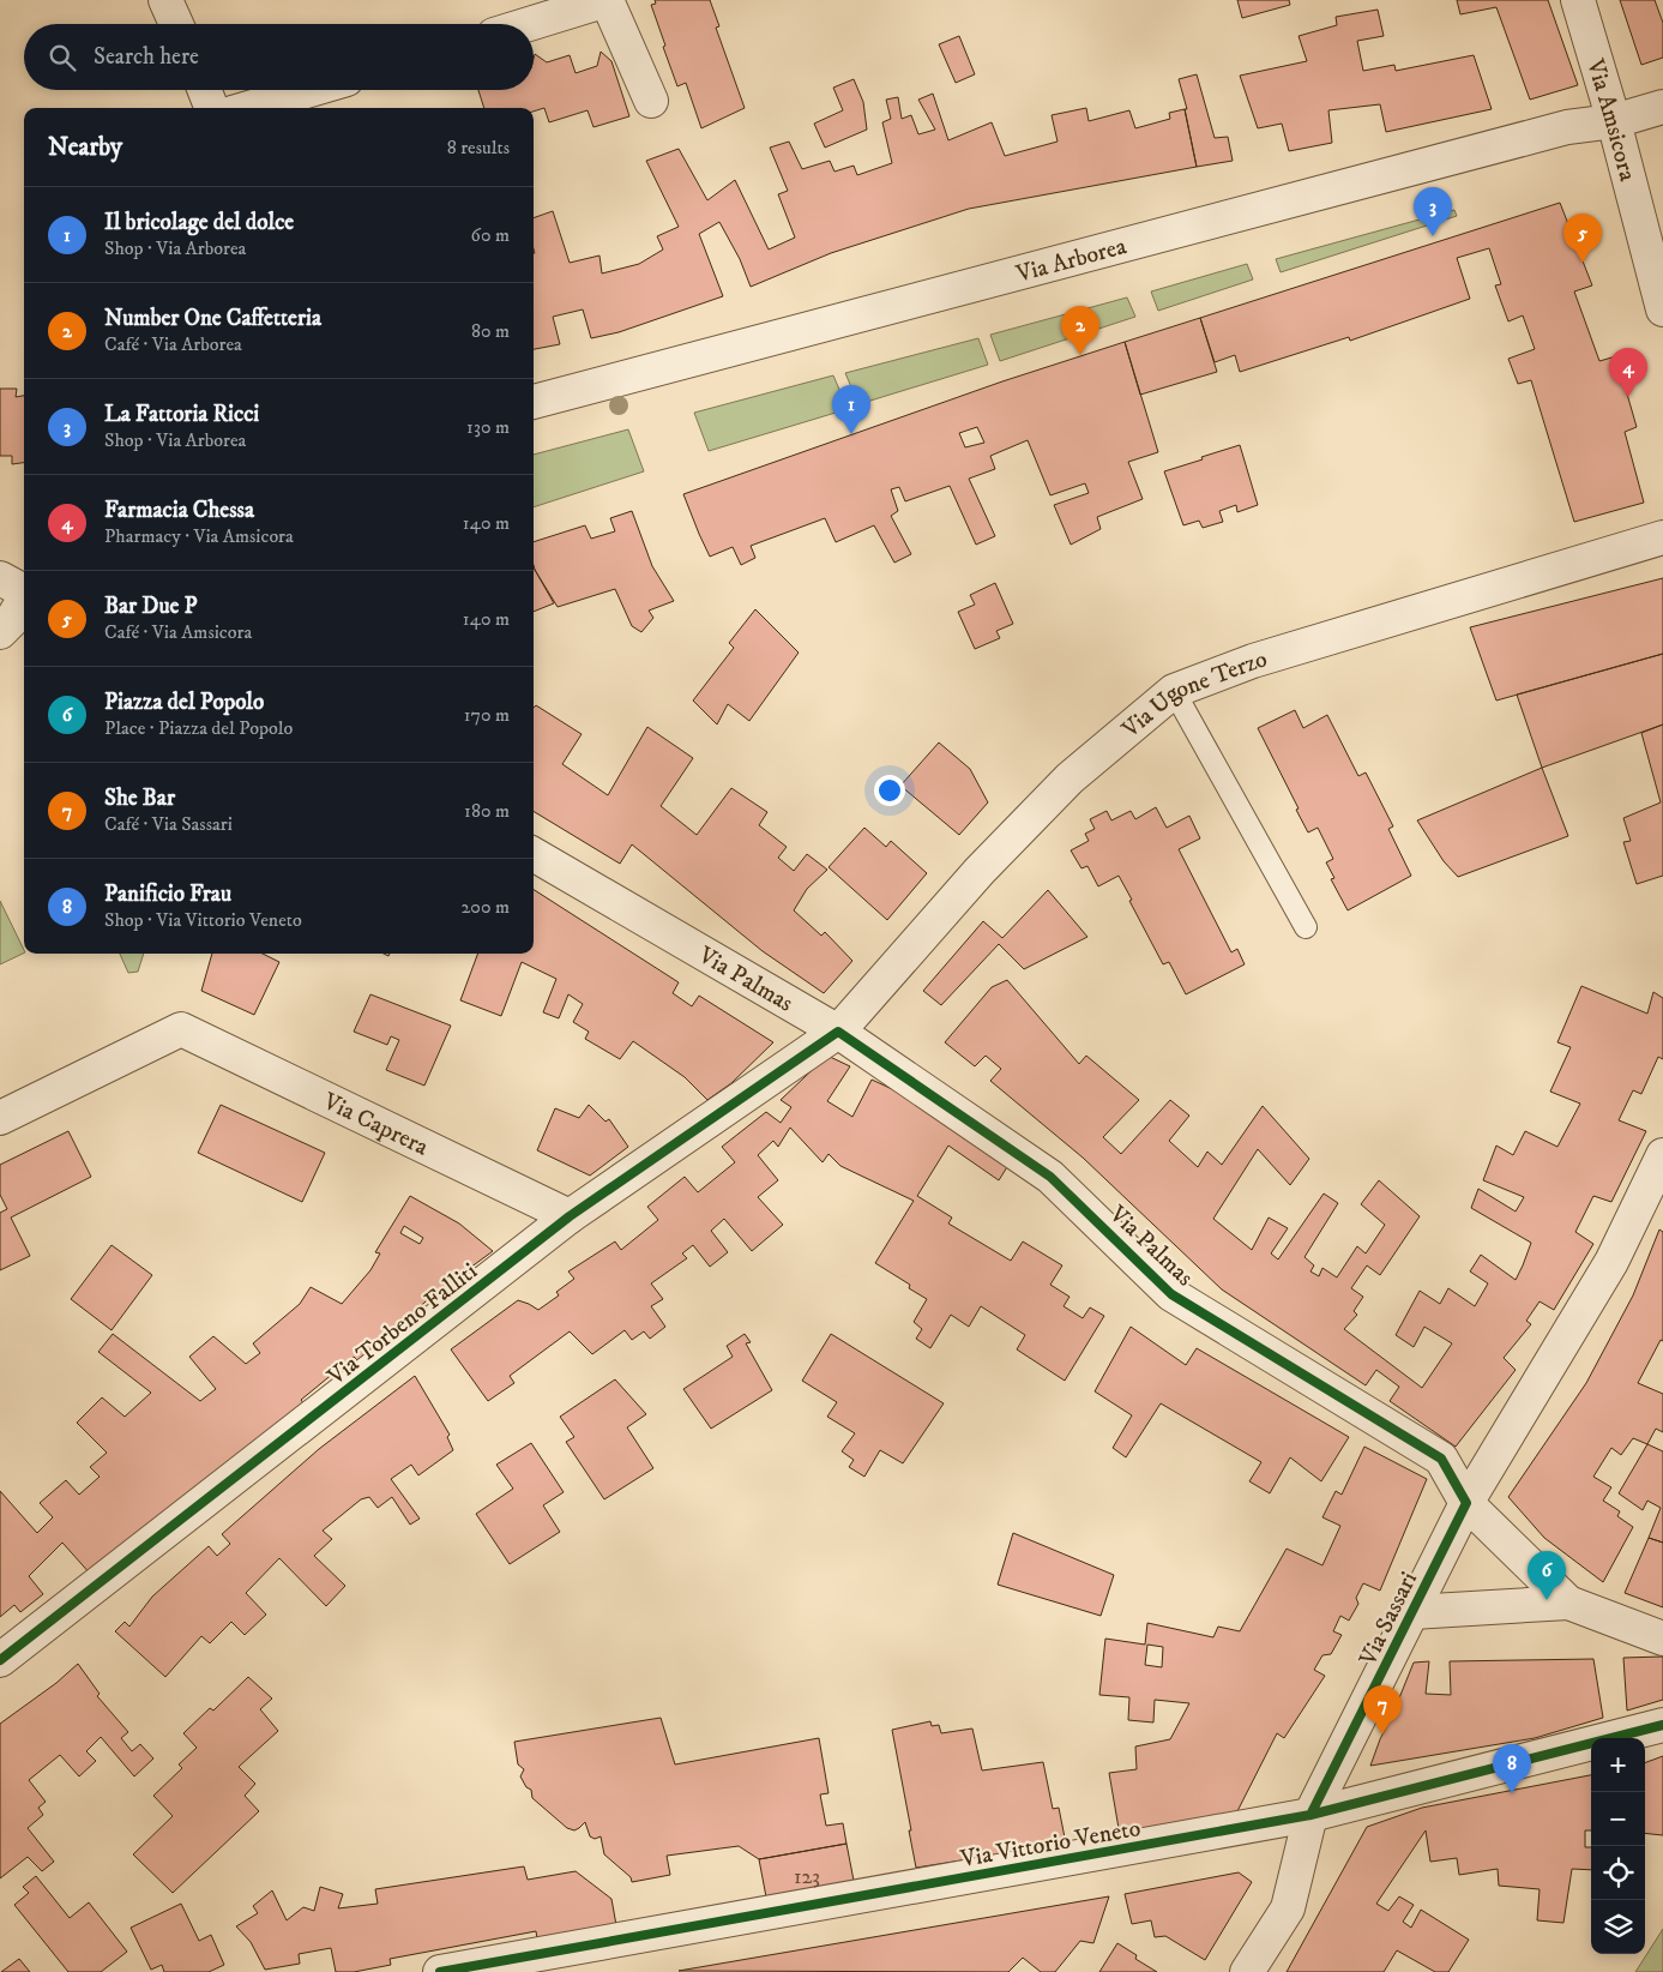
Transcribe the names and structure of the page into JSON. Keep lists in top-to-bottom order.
{
  "streets": {
    "street": [
      "Via Amsicora",
      "Via Arborea",
      "Via Ugone Terzo",
      "Via Palmas",
      "Via Caprera",
      "Via Torbeno Falliti",
      "Via Sassari",
      "Via Vittorio Veneto"
    ]
  },
  "crossings": [
    ["Via Amsicora", "Via Arborea"],
    ["Via Ugone Terzo", "Via Palmas"],
    ["Via Ugone Terzo", "Via Torbeno Falliti"],
    ["Via Palmas", "Via Torbeno Falliti"],
    ["Via Palmas", "Via Sassari"],
    ["Via Caprera", "Via Torbeno Falliti"],
    ["Via Sassari", "Via Vittorio Veneto"]
  ],
  "house_numbers": ["123"],
  "page": {
    "search": "Search here",
    "heading": ["Nearby", "8 results"],
    "list": [
      {
        "mark": "1",
        "name": "Il bricolage del dolce",
        "note": "Shop · Via Arborea",
        "value": "60 m"
      },
      {
        "mark": "2",
        "name": "Number One Caffetteria",
        "note": "Café · Via Arborea",
        "value": "80 m"
      },
      {
        "mark": "3",
        "name": "La Fattoria Ricci",
        "note": "Shop · Via Arborea",
        "value": "130 m"
      },
      {
        "mark": "4",
        "name": "Farmacia Chessa",
        "note": "Pharmacy · Via Amsicora",
        "value": "140 m"
      },
      {
        "mark": "5",
        "name": "Bar Due P",
        "note": "Café · Via Amsicora",
        "value": "140 m"
      },
      {
        "mark": "6",
        "name": "Piazza del Popolo",
        "note": "Place · Piazza del Popolo",
        "value": "170 m"
      },
      {
        "mark": "7",
        "name": "She Bar",
        "note": "Café · Via Sassari",
        "value": "180 m"
      },
      {
        "mark": "8",
        "name": "Panificio Frau",
        "note": "Shop · Via Vittorio Veneto",
        "value": "200 m"
      }
    ],
    "pins": [
      "3",
      "5",
      "2",
      "4",
      "1",
      "6",
      "7",
      "8"
    ],
    "map_buttons": ["+", "−"]
  }
}
